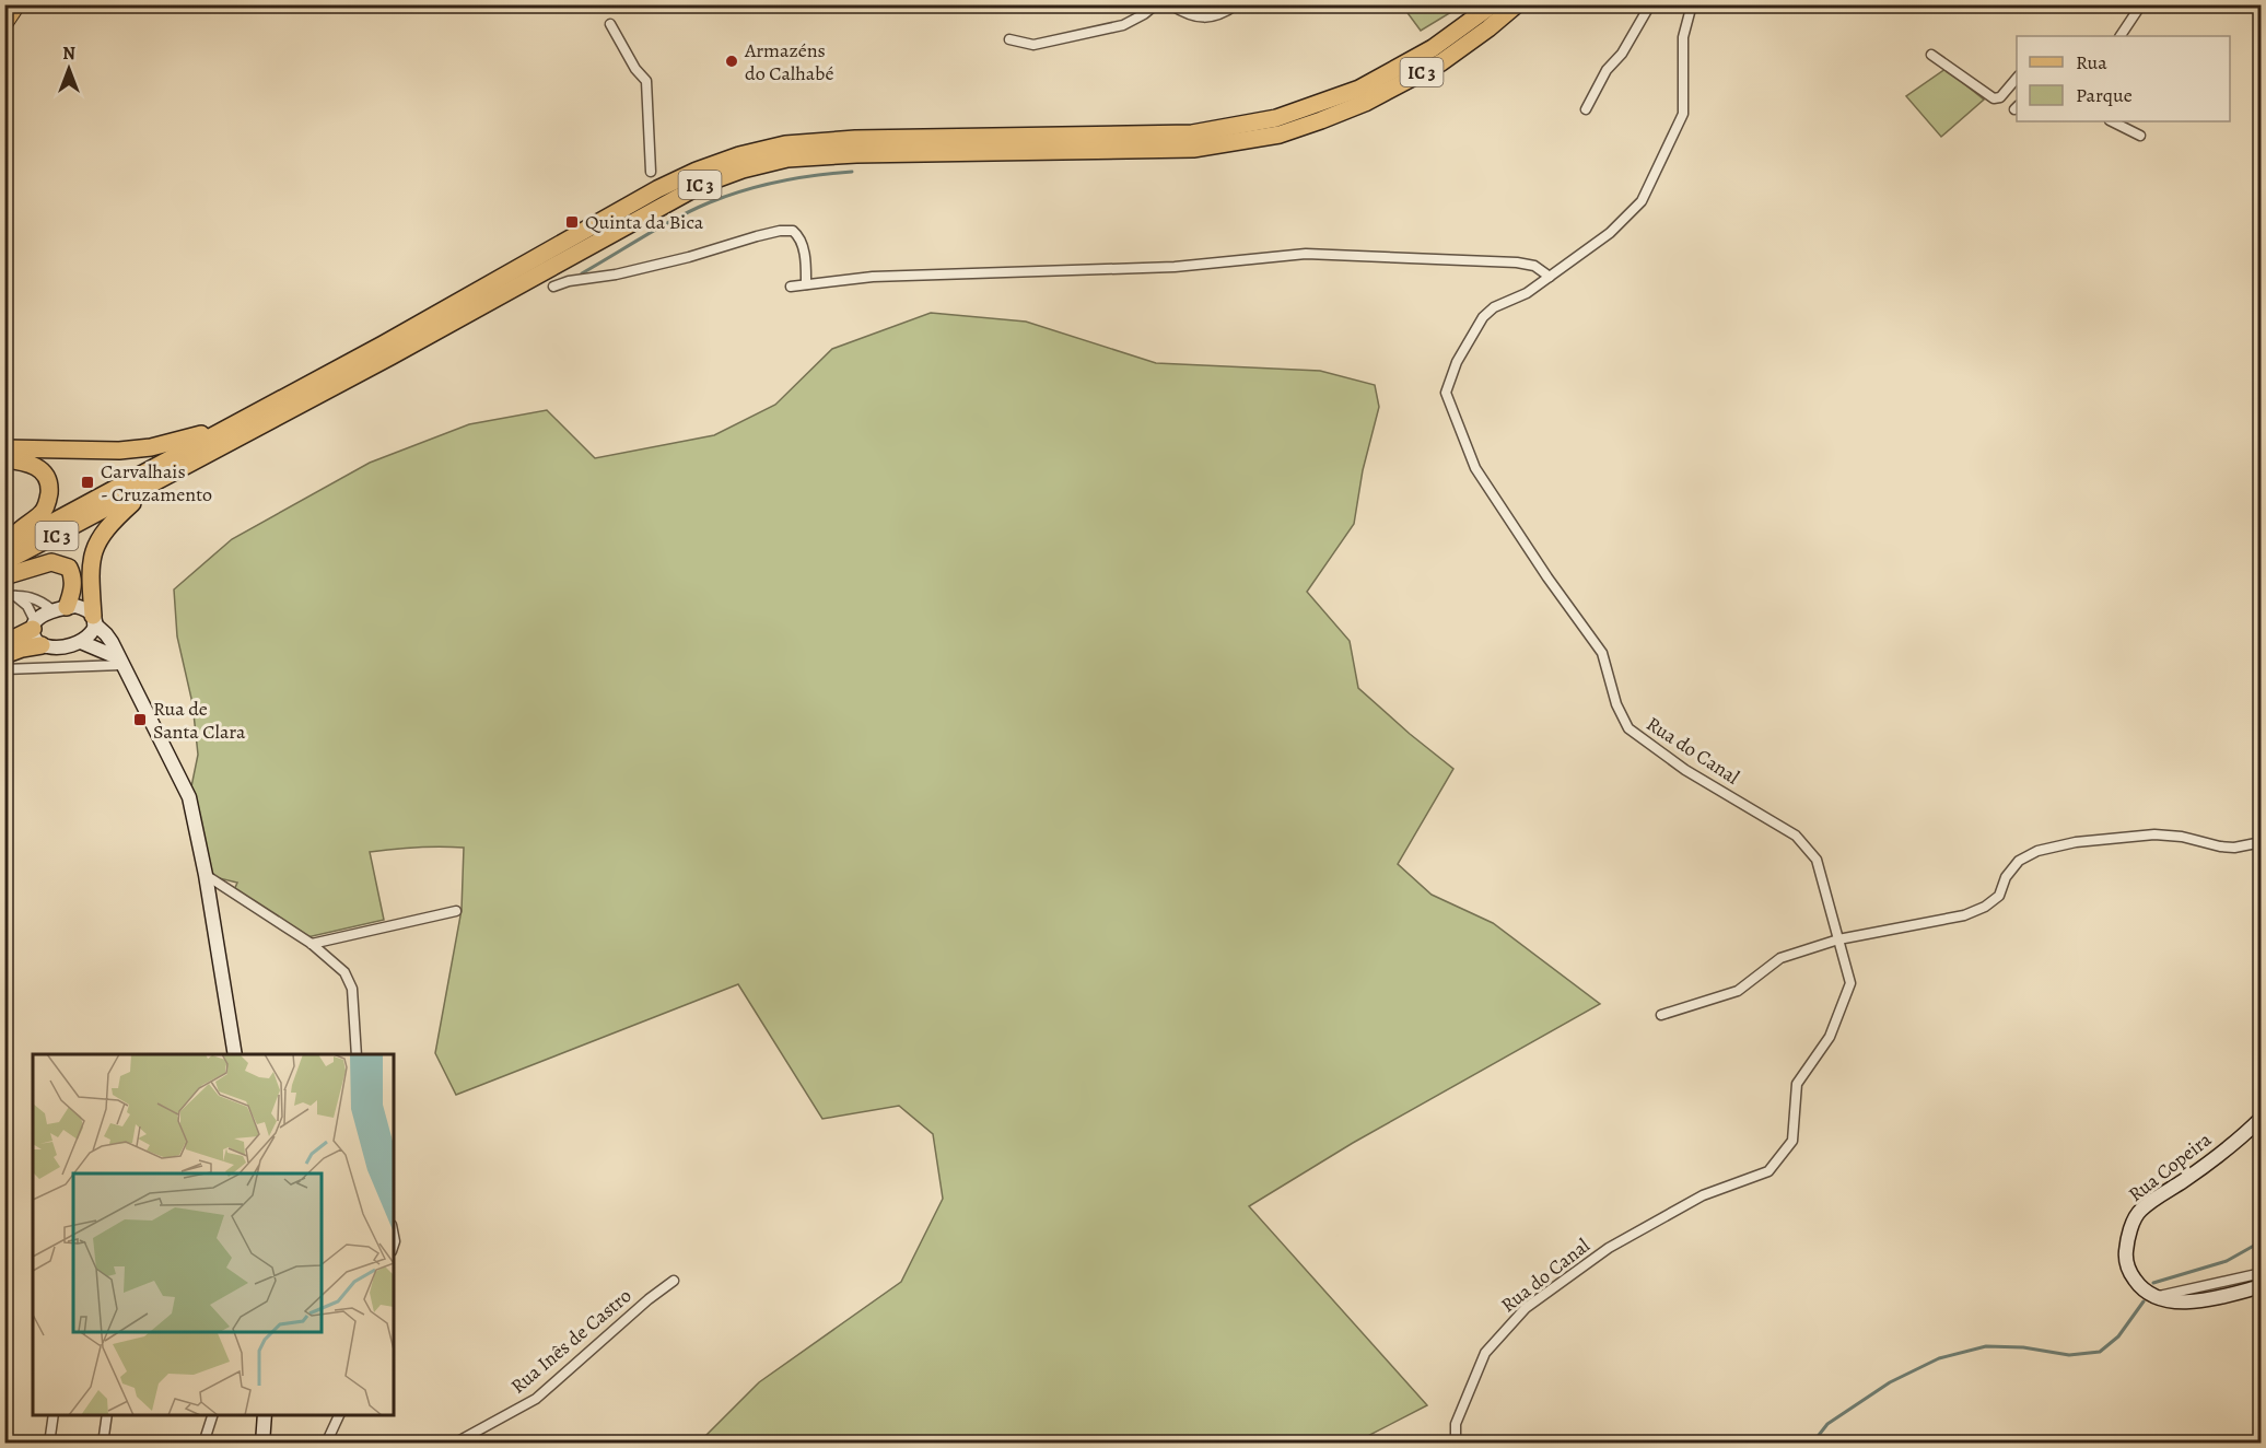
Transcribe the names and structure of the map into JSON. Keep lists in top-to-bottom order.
{
  "streets": {
    "highway": ["IC 3"],
    "street": ["Rua do Canal", "Rua Copeira", "Rua Inês de Castro"]
  },
  "places": {
    "other": ["Armazéns do Calhabé"],
    "transit": ["Quinta da Bica", "Carvalhais - Cruzamento", "Rua de Santa Clara"]
  },
  "legend": ["Rua", "Parque"],
  "north": "top"
}
